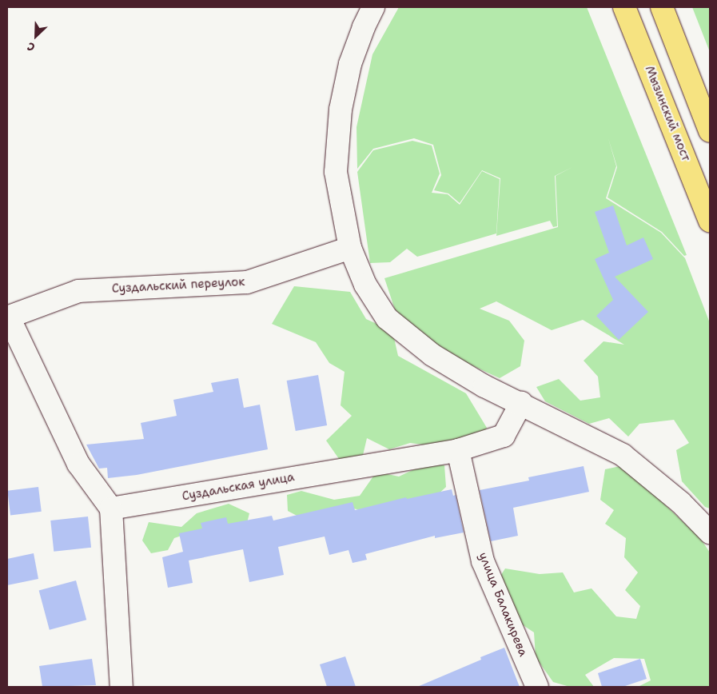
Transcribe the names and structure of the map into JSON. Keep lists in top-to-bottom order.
{
  "streets": {
    "main road": ["Мызинский мост"],
    "street": ["Суздальский переулок", "Суздальская улица", "улица Балакирева"]
  },
  "crossings": [
    ["Суздальская улица", "улица Балакирева"]
  ],
  "north": "bottom left"
}
